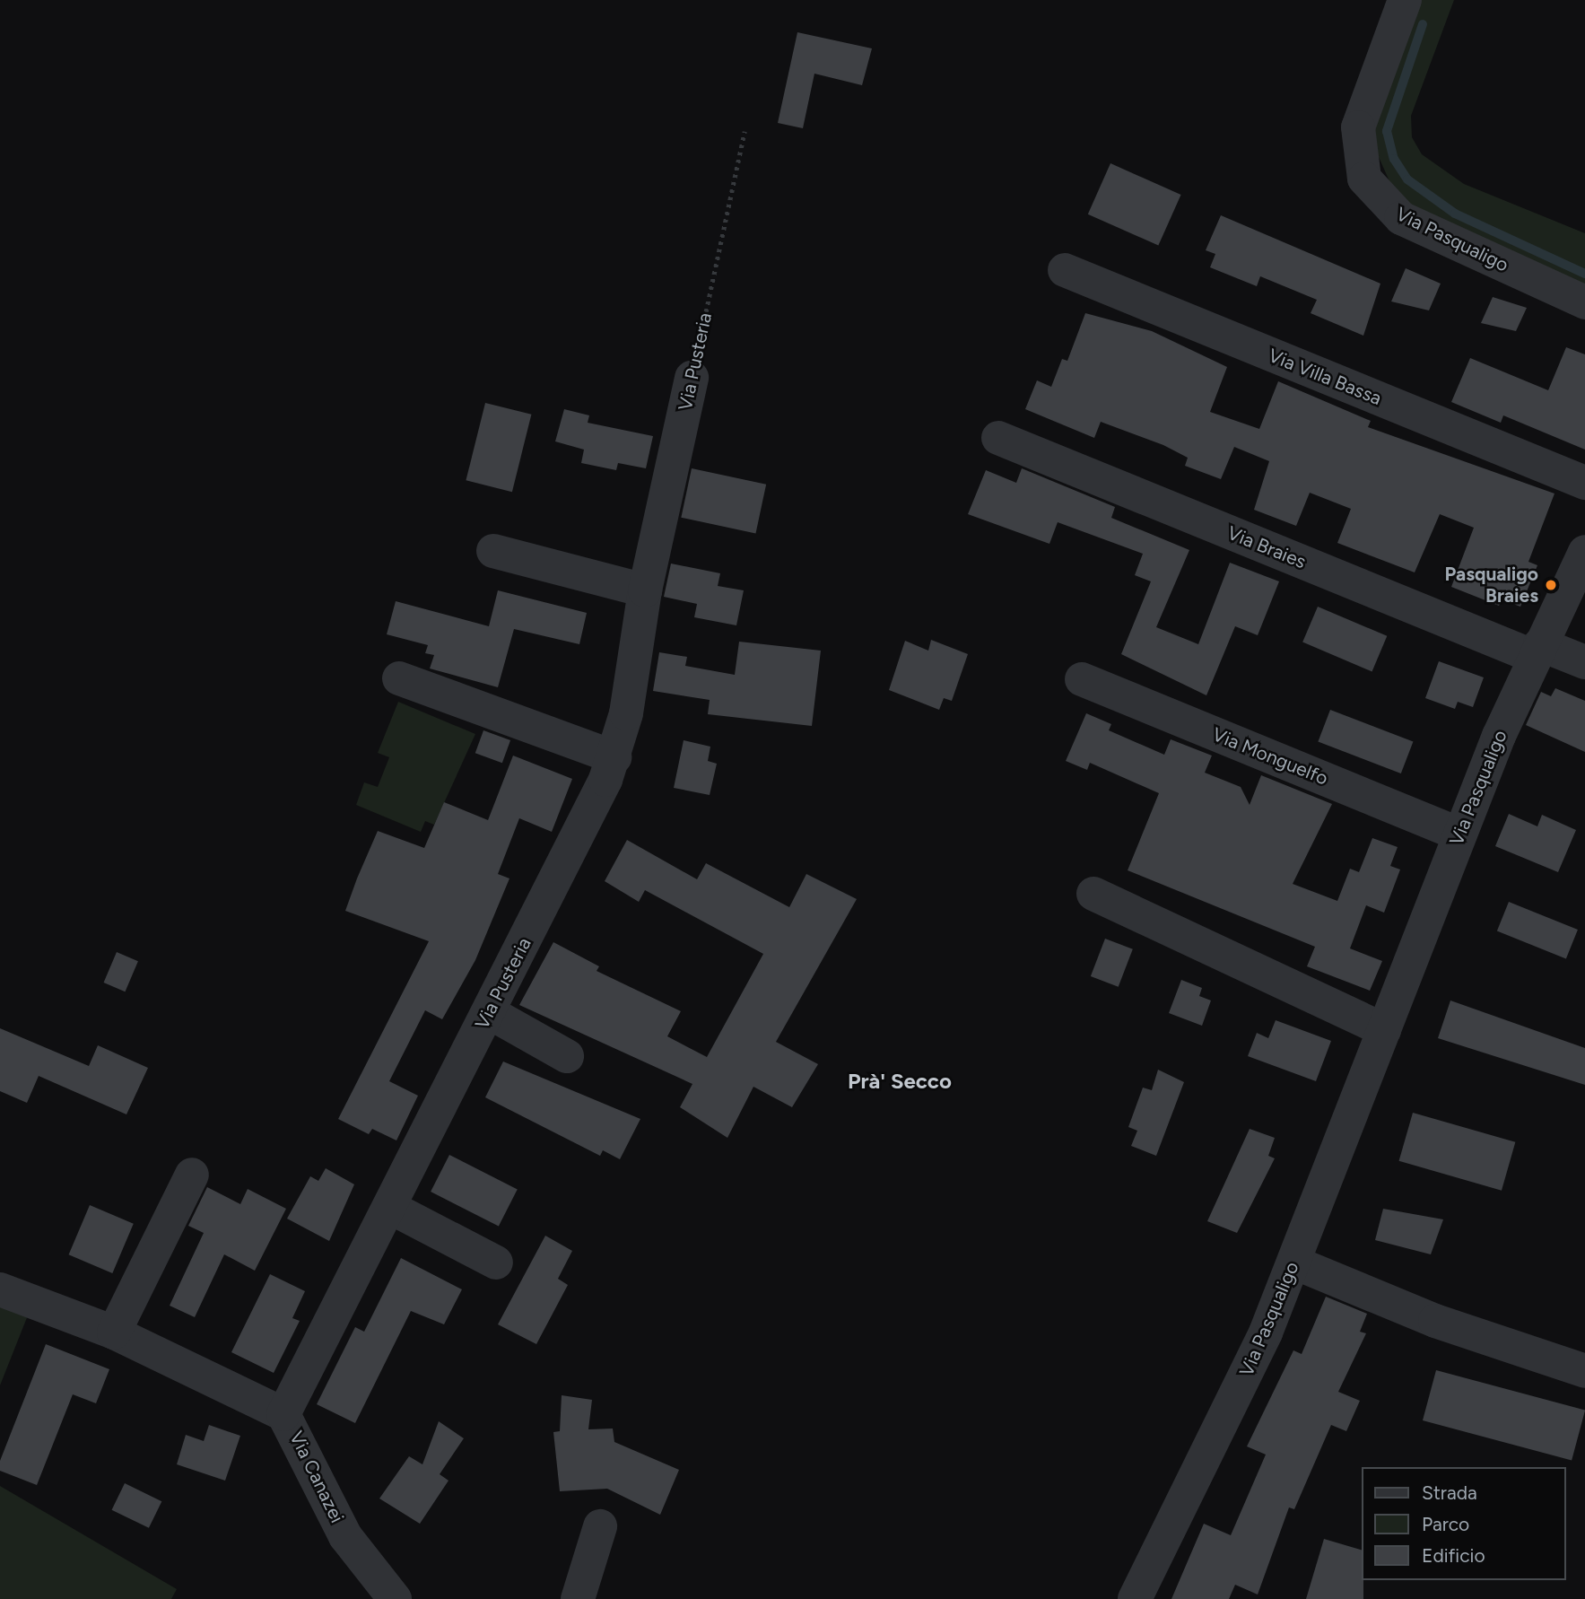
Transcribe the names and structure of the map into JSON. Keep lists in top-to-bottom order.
{
  "streets": {
    "street": [
      "Via Pasqualigo",
      "Via Pusteria",
      "Via Villa Bassa",
      "Via Braies",
      "Via Monguelfo",
      "Via Canazei"
    ]
  },
  "crossings": [
    ["Via Pasqualigo", "Via Braies"],
    ["Via Pasqualigo", "Via Monguelfo"],
    ["Via Pusteria", "Via Canazei"]
  ],
  "districts": ["Prà' Secco"],
  "places": ["Pasqualigo Braies"],
  "legend": ["Strada", "Parco", "Edificio"]
}
